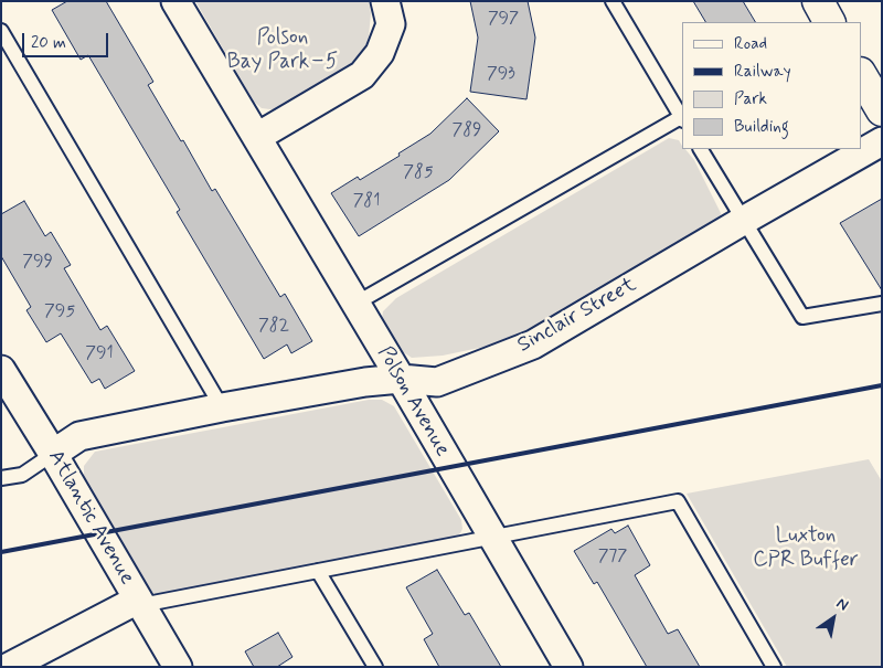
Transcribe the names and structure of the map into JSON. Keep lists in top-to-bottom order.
{
  "streets": {
    "street": ["Sinclair Street", "Polson Avenue", "Atlantic Avenue"]
  },
  "crossings": [
    ["Sinclair Street", "Polson Avenue"],
    ["Sinclair Street", "Atlantic Avenue"]
  ],
  "parks": ["Polson Bay Park–5", "Luxton CPR Buffer"],
  "house_numbers": [
    "797",
    "793",
    "789",
    "785",
    "781",
    "799",
    "795",
    "782",
    "791",
    "777"
  ],
  "legend": [
    "Road",
    "Railway",
    "Park",
    "Building"
  ],
  "scale_bar": "20 m",
  "north": "top right"
}
